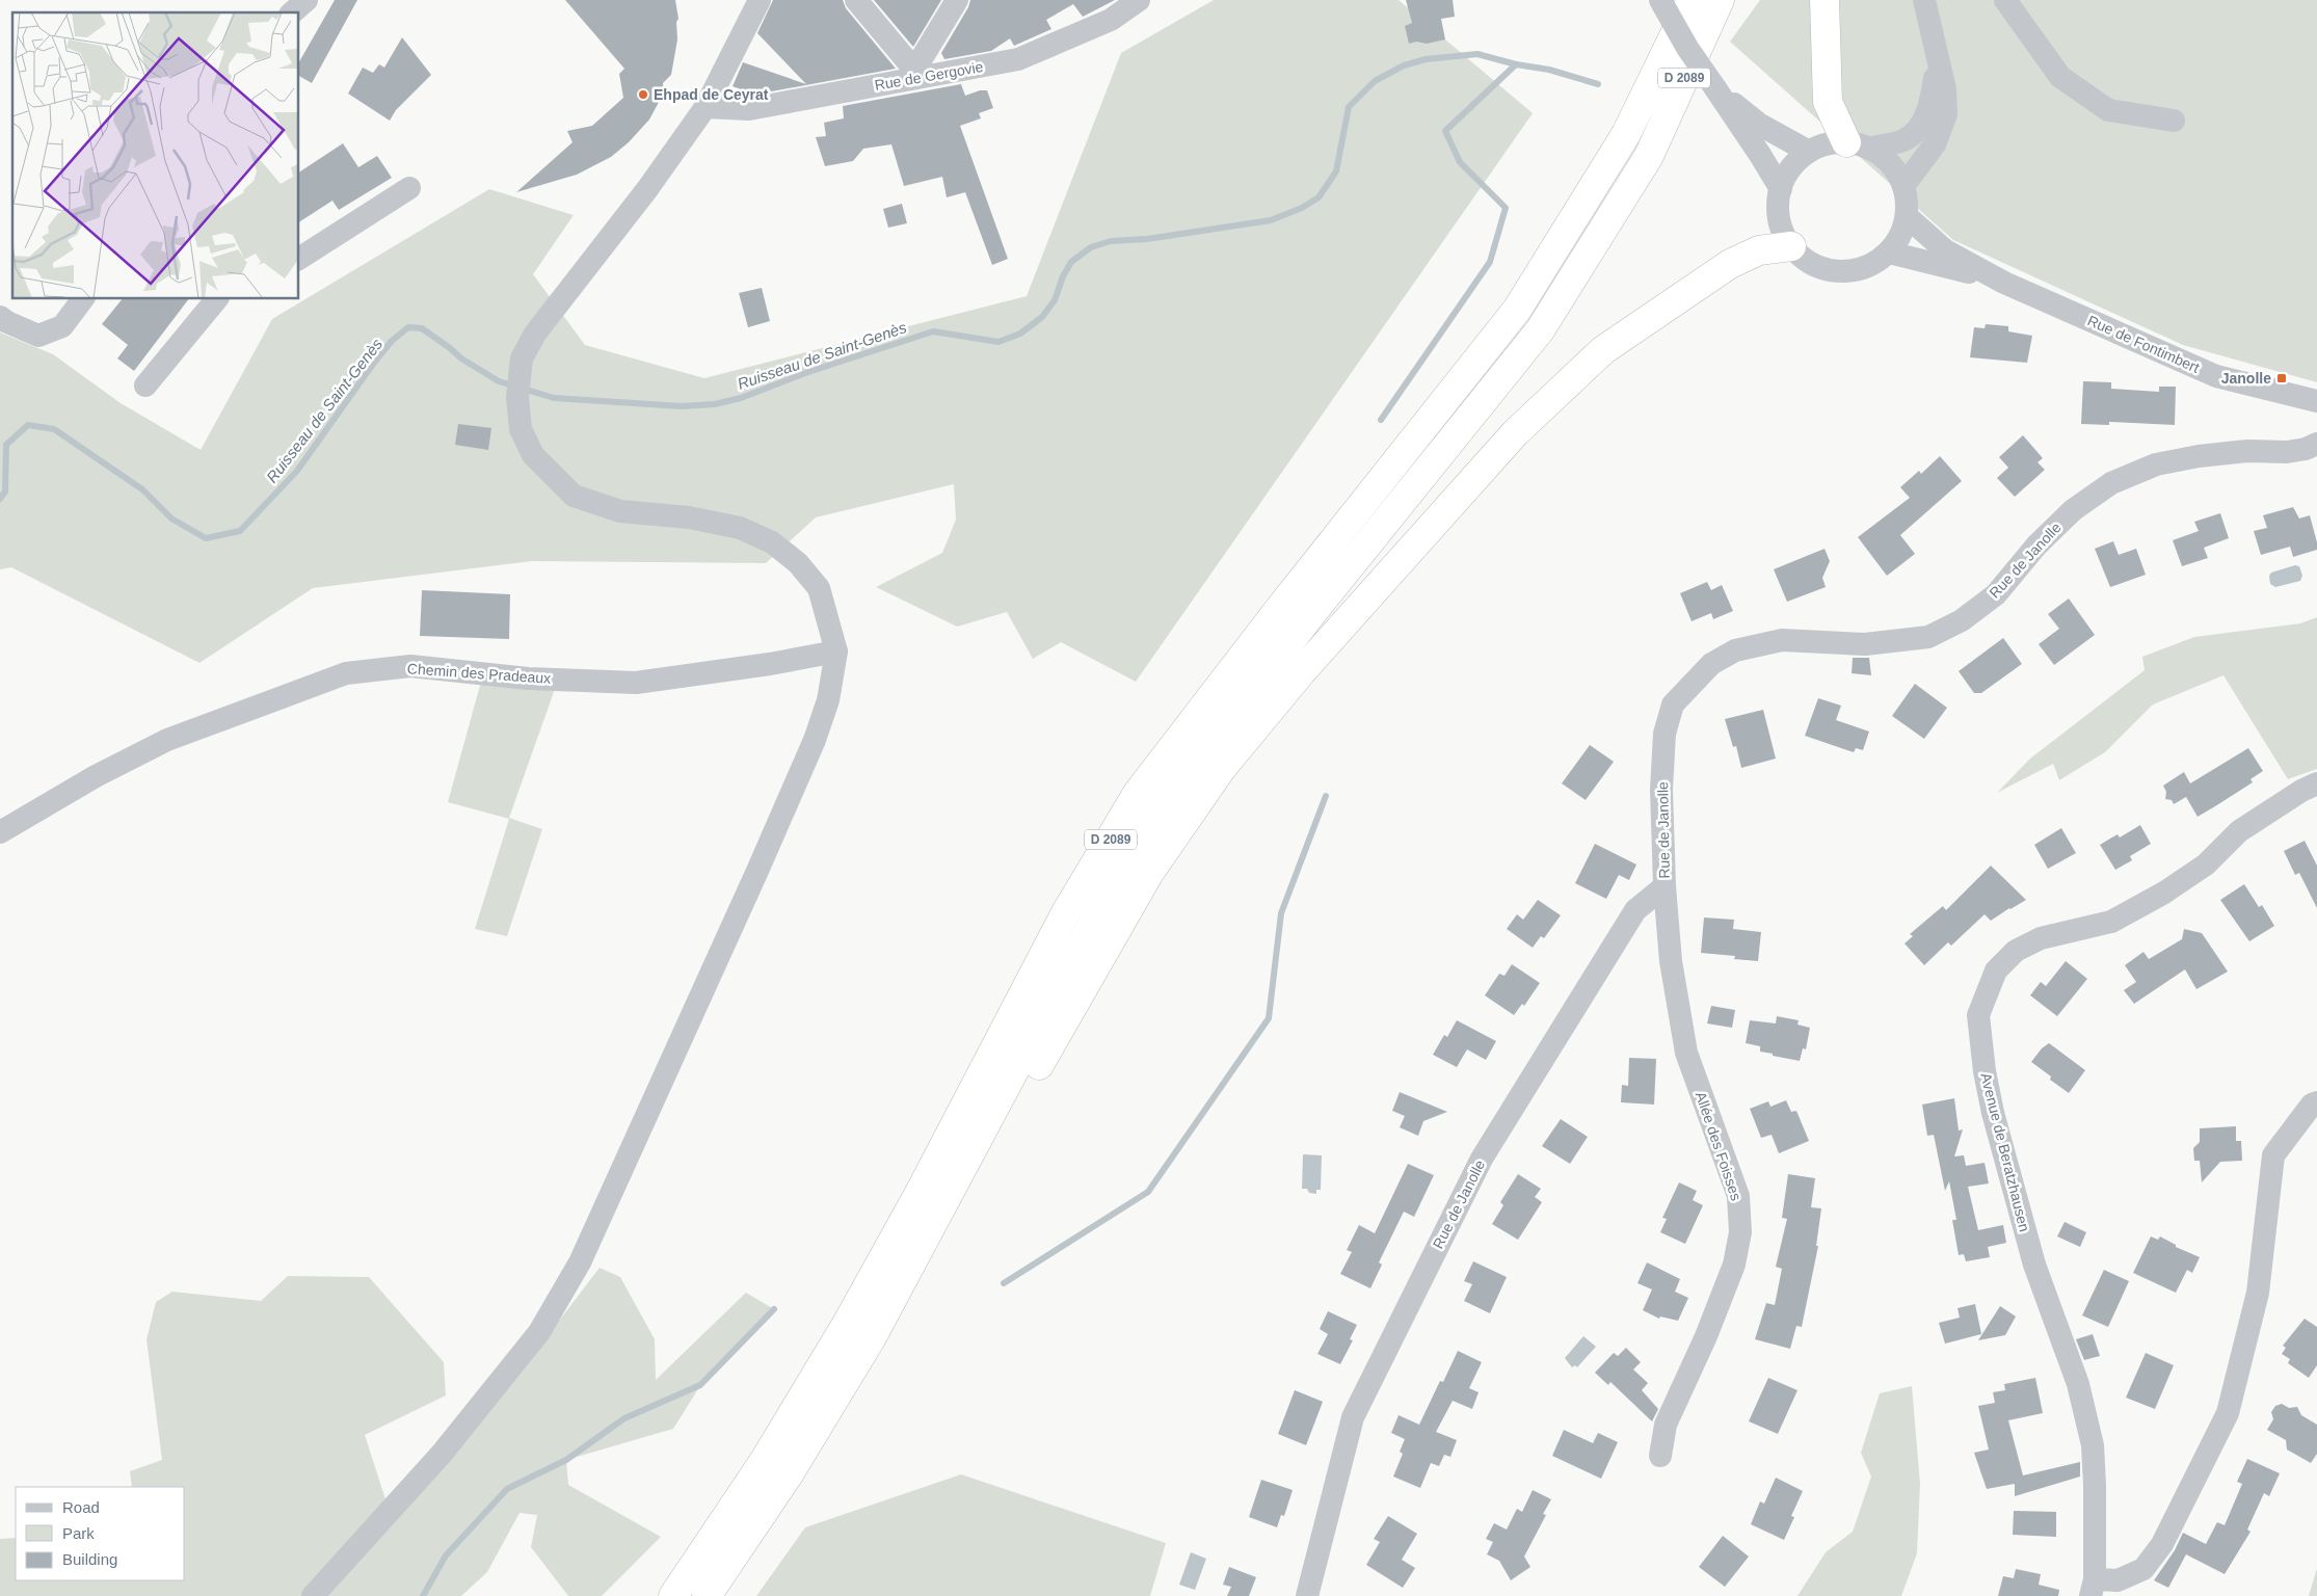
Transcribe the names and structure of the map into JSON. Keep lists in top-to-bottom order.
{
  "streets": {
    "highway": ["D 2089"],
    "street": [
      "Rue de Gergovie",
      "Rue de Fontimbert",
      "Rue de Janolle",
      "Chemin des Pradeaux",
      "Allée des Foisses",
      "Avenue de Beratzhausen"
    ]
  },
  "crossings": [
    ["Rue de Janolle", "Allée des Foisses"]
  ],
  "water": ["Ruisseau de Saint-Genès"],
  "places": {
    "other": ["Ehpad de Ceyrat"],
    "transit": ["Janolle"]
  },
  "legend": ["Road", "Park", "Building"]
}
